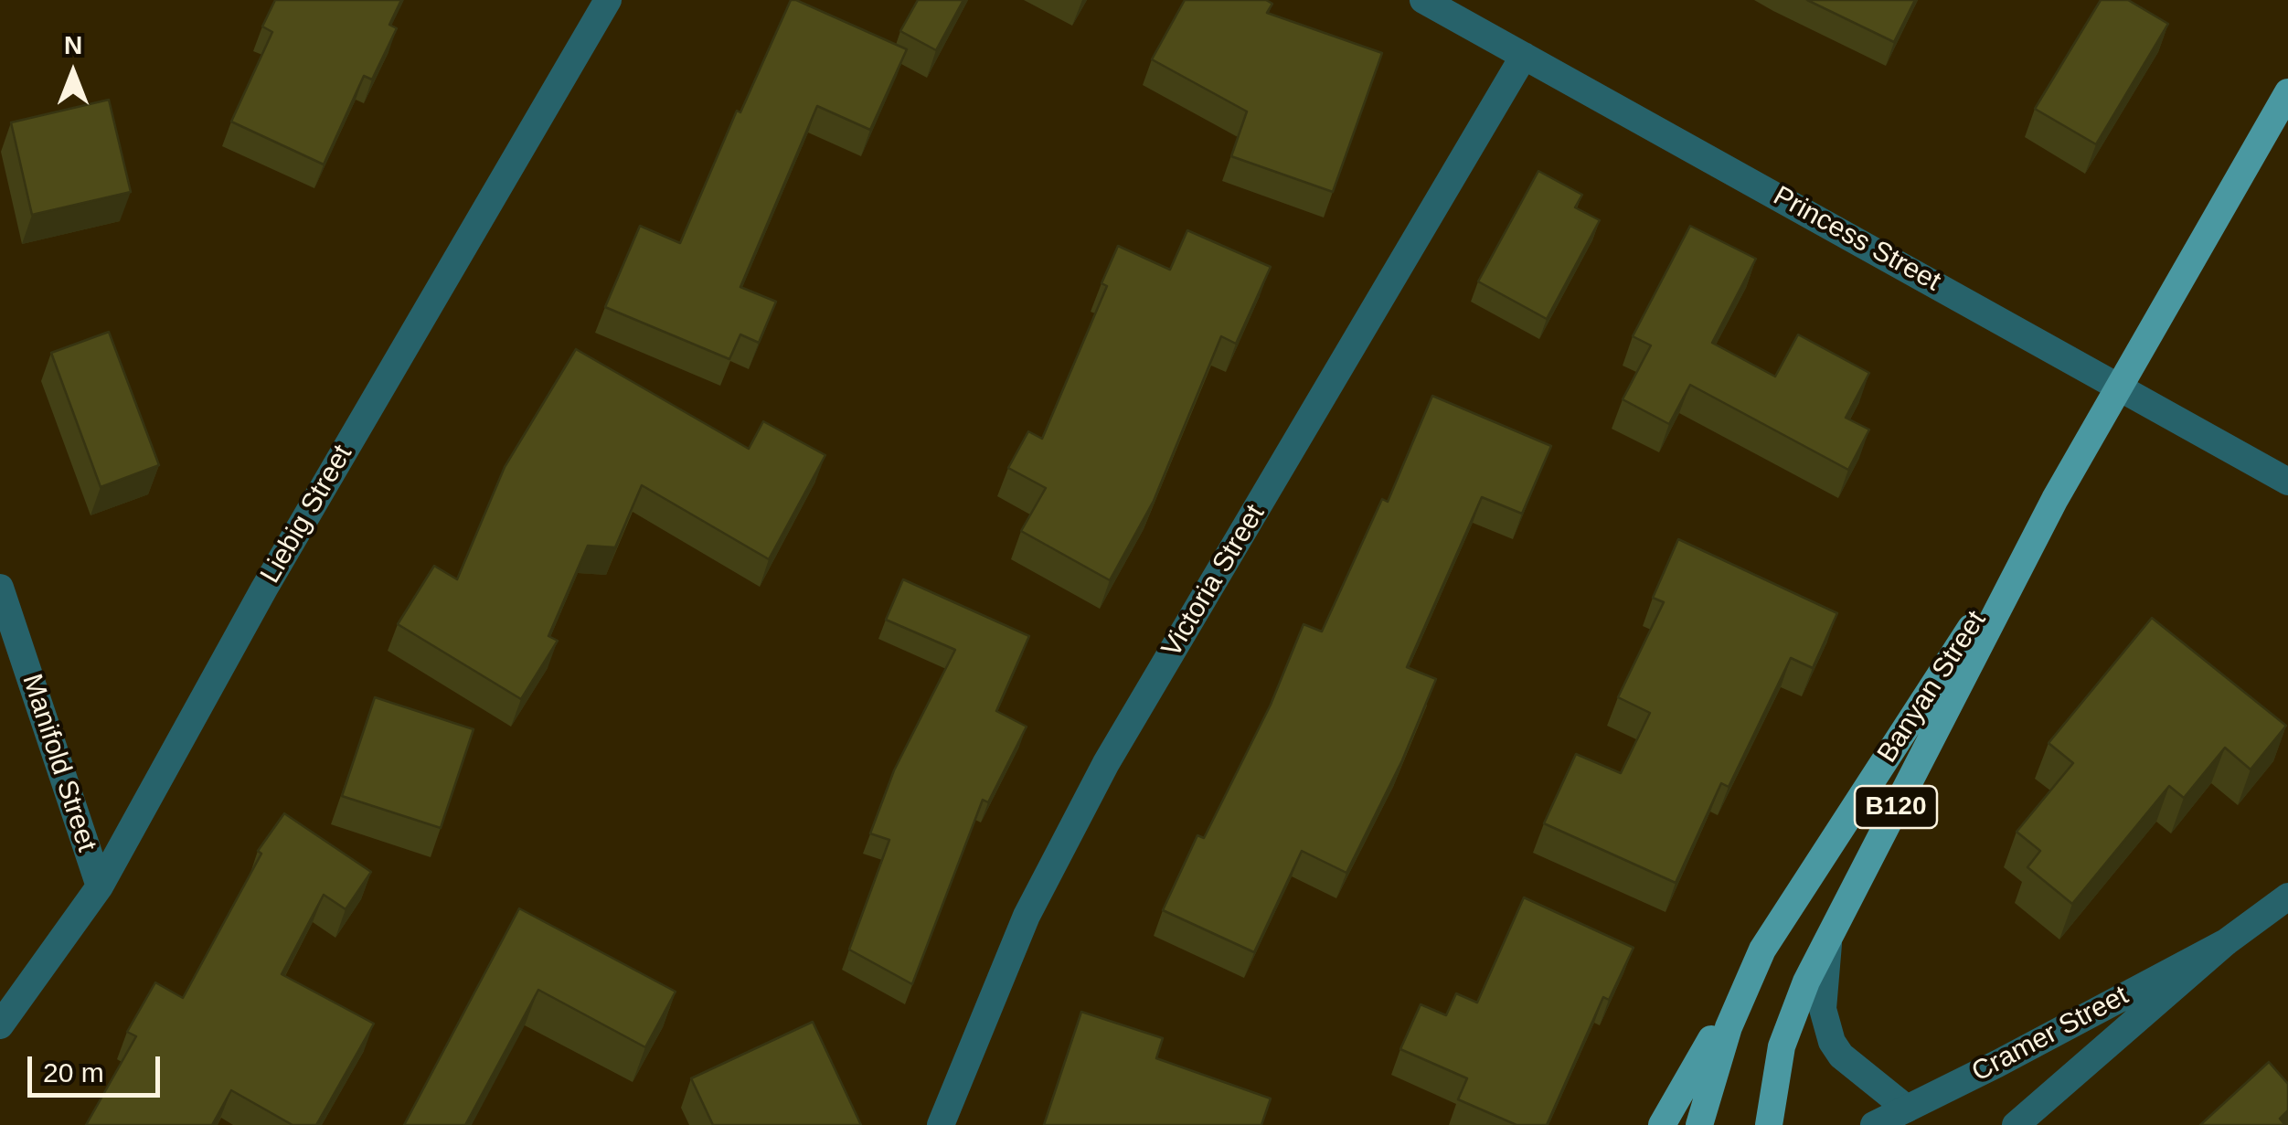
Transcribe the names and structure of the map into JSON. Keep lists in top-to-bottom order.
{
  "streets": {
    "main road": ["Banyan Street", "B120"],
    "street": [
      "Princess Street",
      "Liebig Street",
      "Victoria Street",
      "Manifold Street",
      "Cramer Street"
    ]
  },
  "crossings": [
    ["Princess Street", "Victoria Street"],
    ["Princess Street", "Banyan Street"],
    ["Liebig Street", "Manifold Street"],
    ["Banyan Street", "B120"]
  ],
  "scale_bar": "20 m",
  "north": "top"
}
